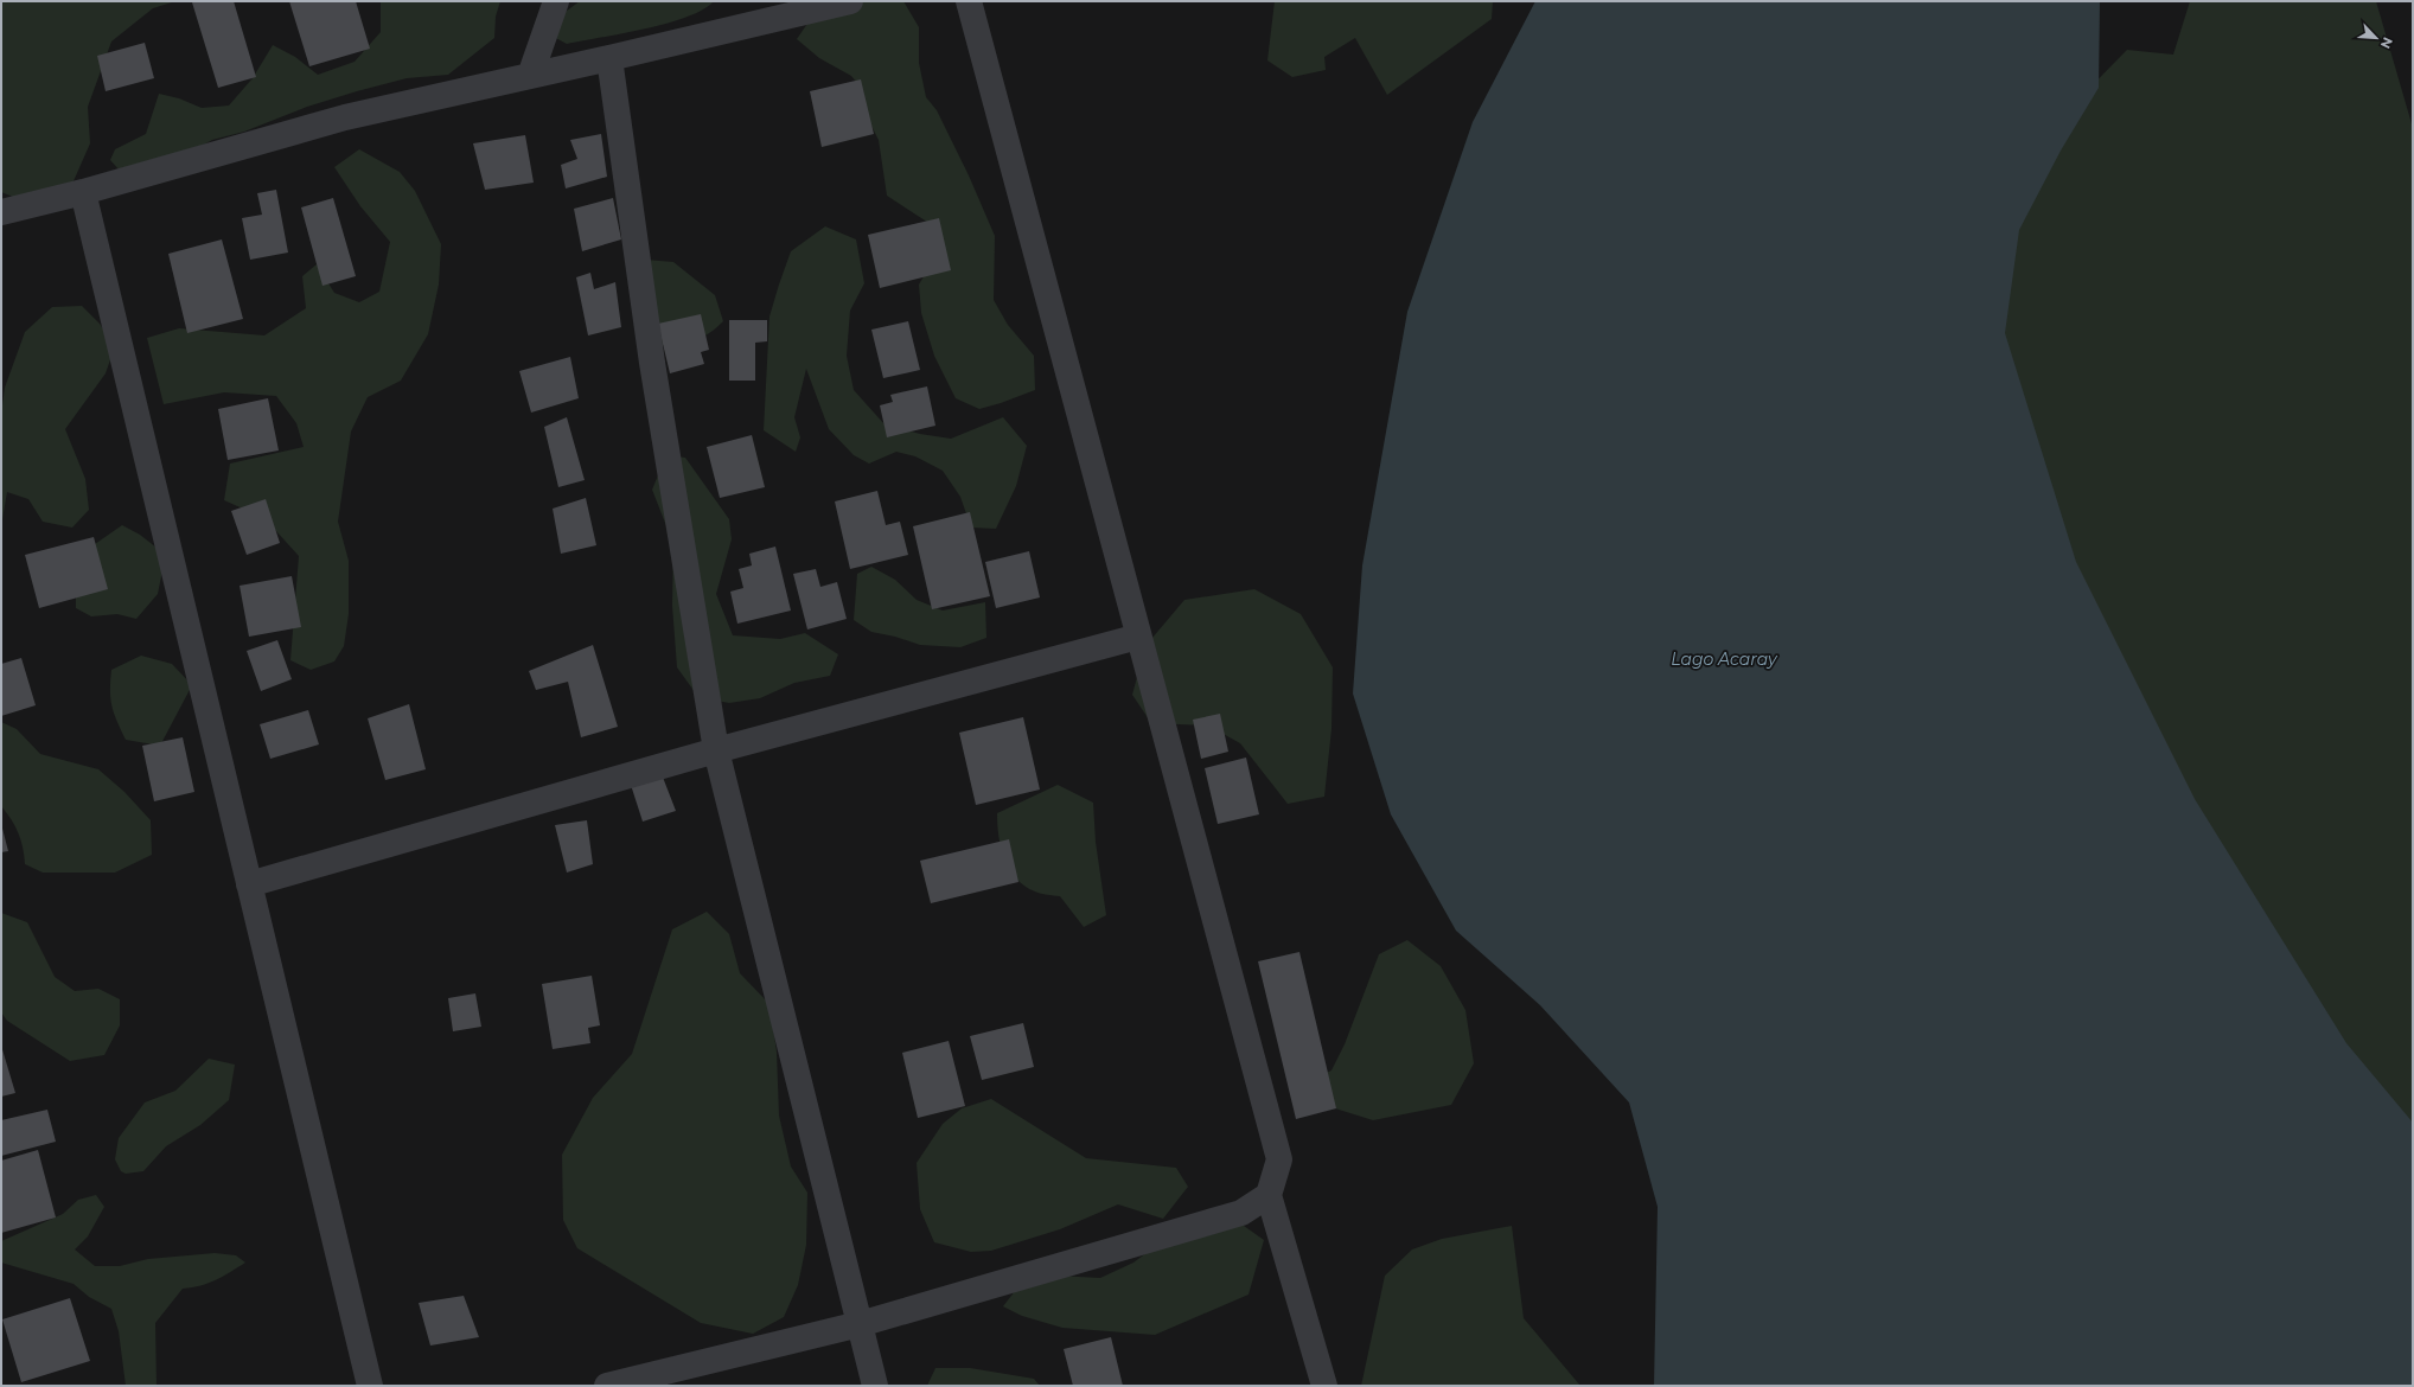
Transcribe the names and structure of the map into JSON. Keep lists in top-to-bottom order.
{
  "water": ["Lago Acaray"],
  "north": "bottom right"
}
